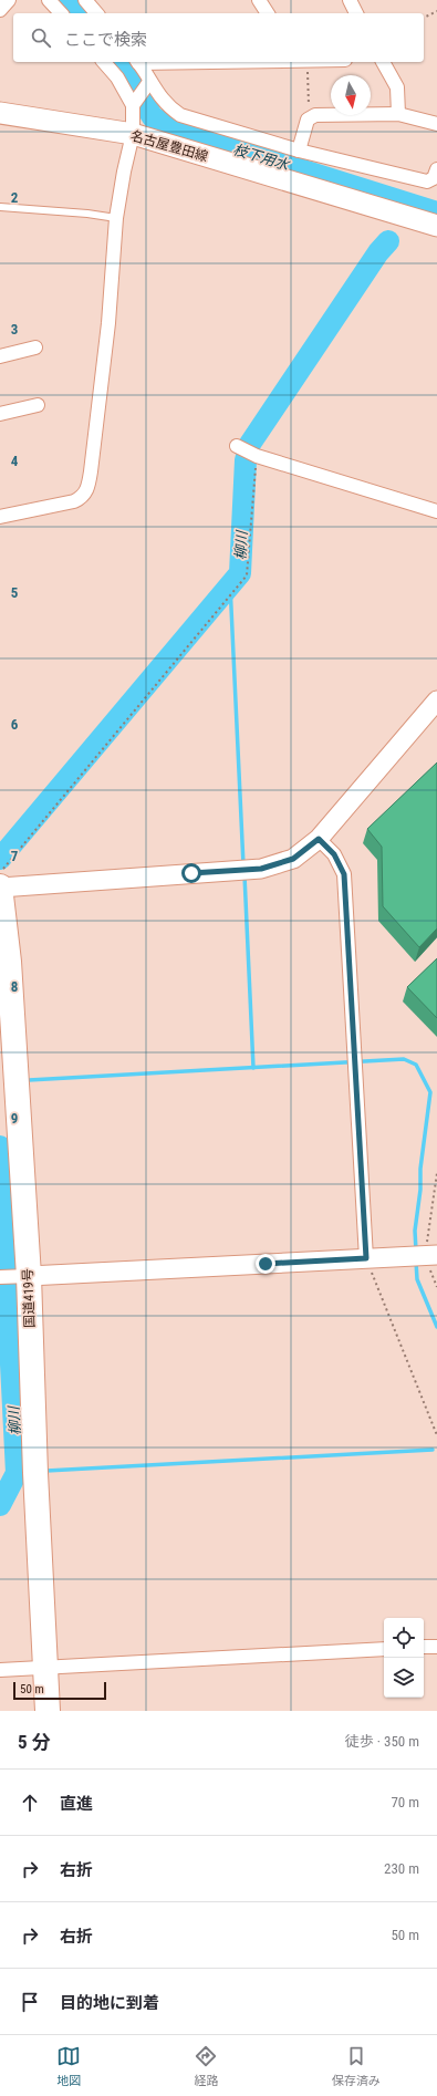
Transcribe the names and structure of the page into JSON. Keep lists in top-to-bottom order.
{
  "streets": {
    "highway": ["国道419号"],
    "main road": ["名古屋豊田線"]
  },
  "water": ["枝下用水", "柳川"],
  "scale_bar": "50 m",
  "north": "bottom",
  "page": {
    "search": "ここで検索",
    "scale": "50 m",
    "heading": ["5 分", "徒歩 · 350 m"],
    "list": [
      ["直進", "70 m"],
      ["右折", "230 m"],
      ["右折", "50 m"],
      "目的地に到着"
    ],
    "nav": ["地図", "経路", "保存済み"]
  },
  "grid": {
    "rows": [
      "2",
      "3",
      "4",
      "5",
      "6",
      "7",
      "8",
      "9"
    ]
  }
}
